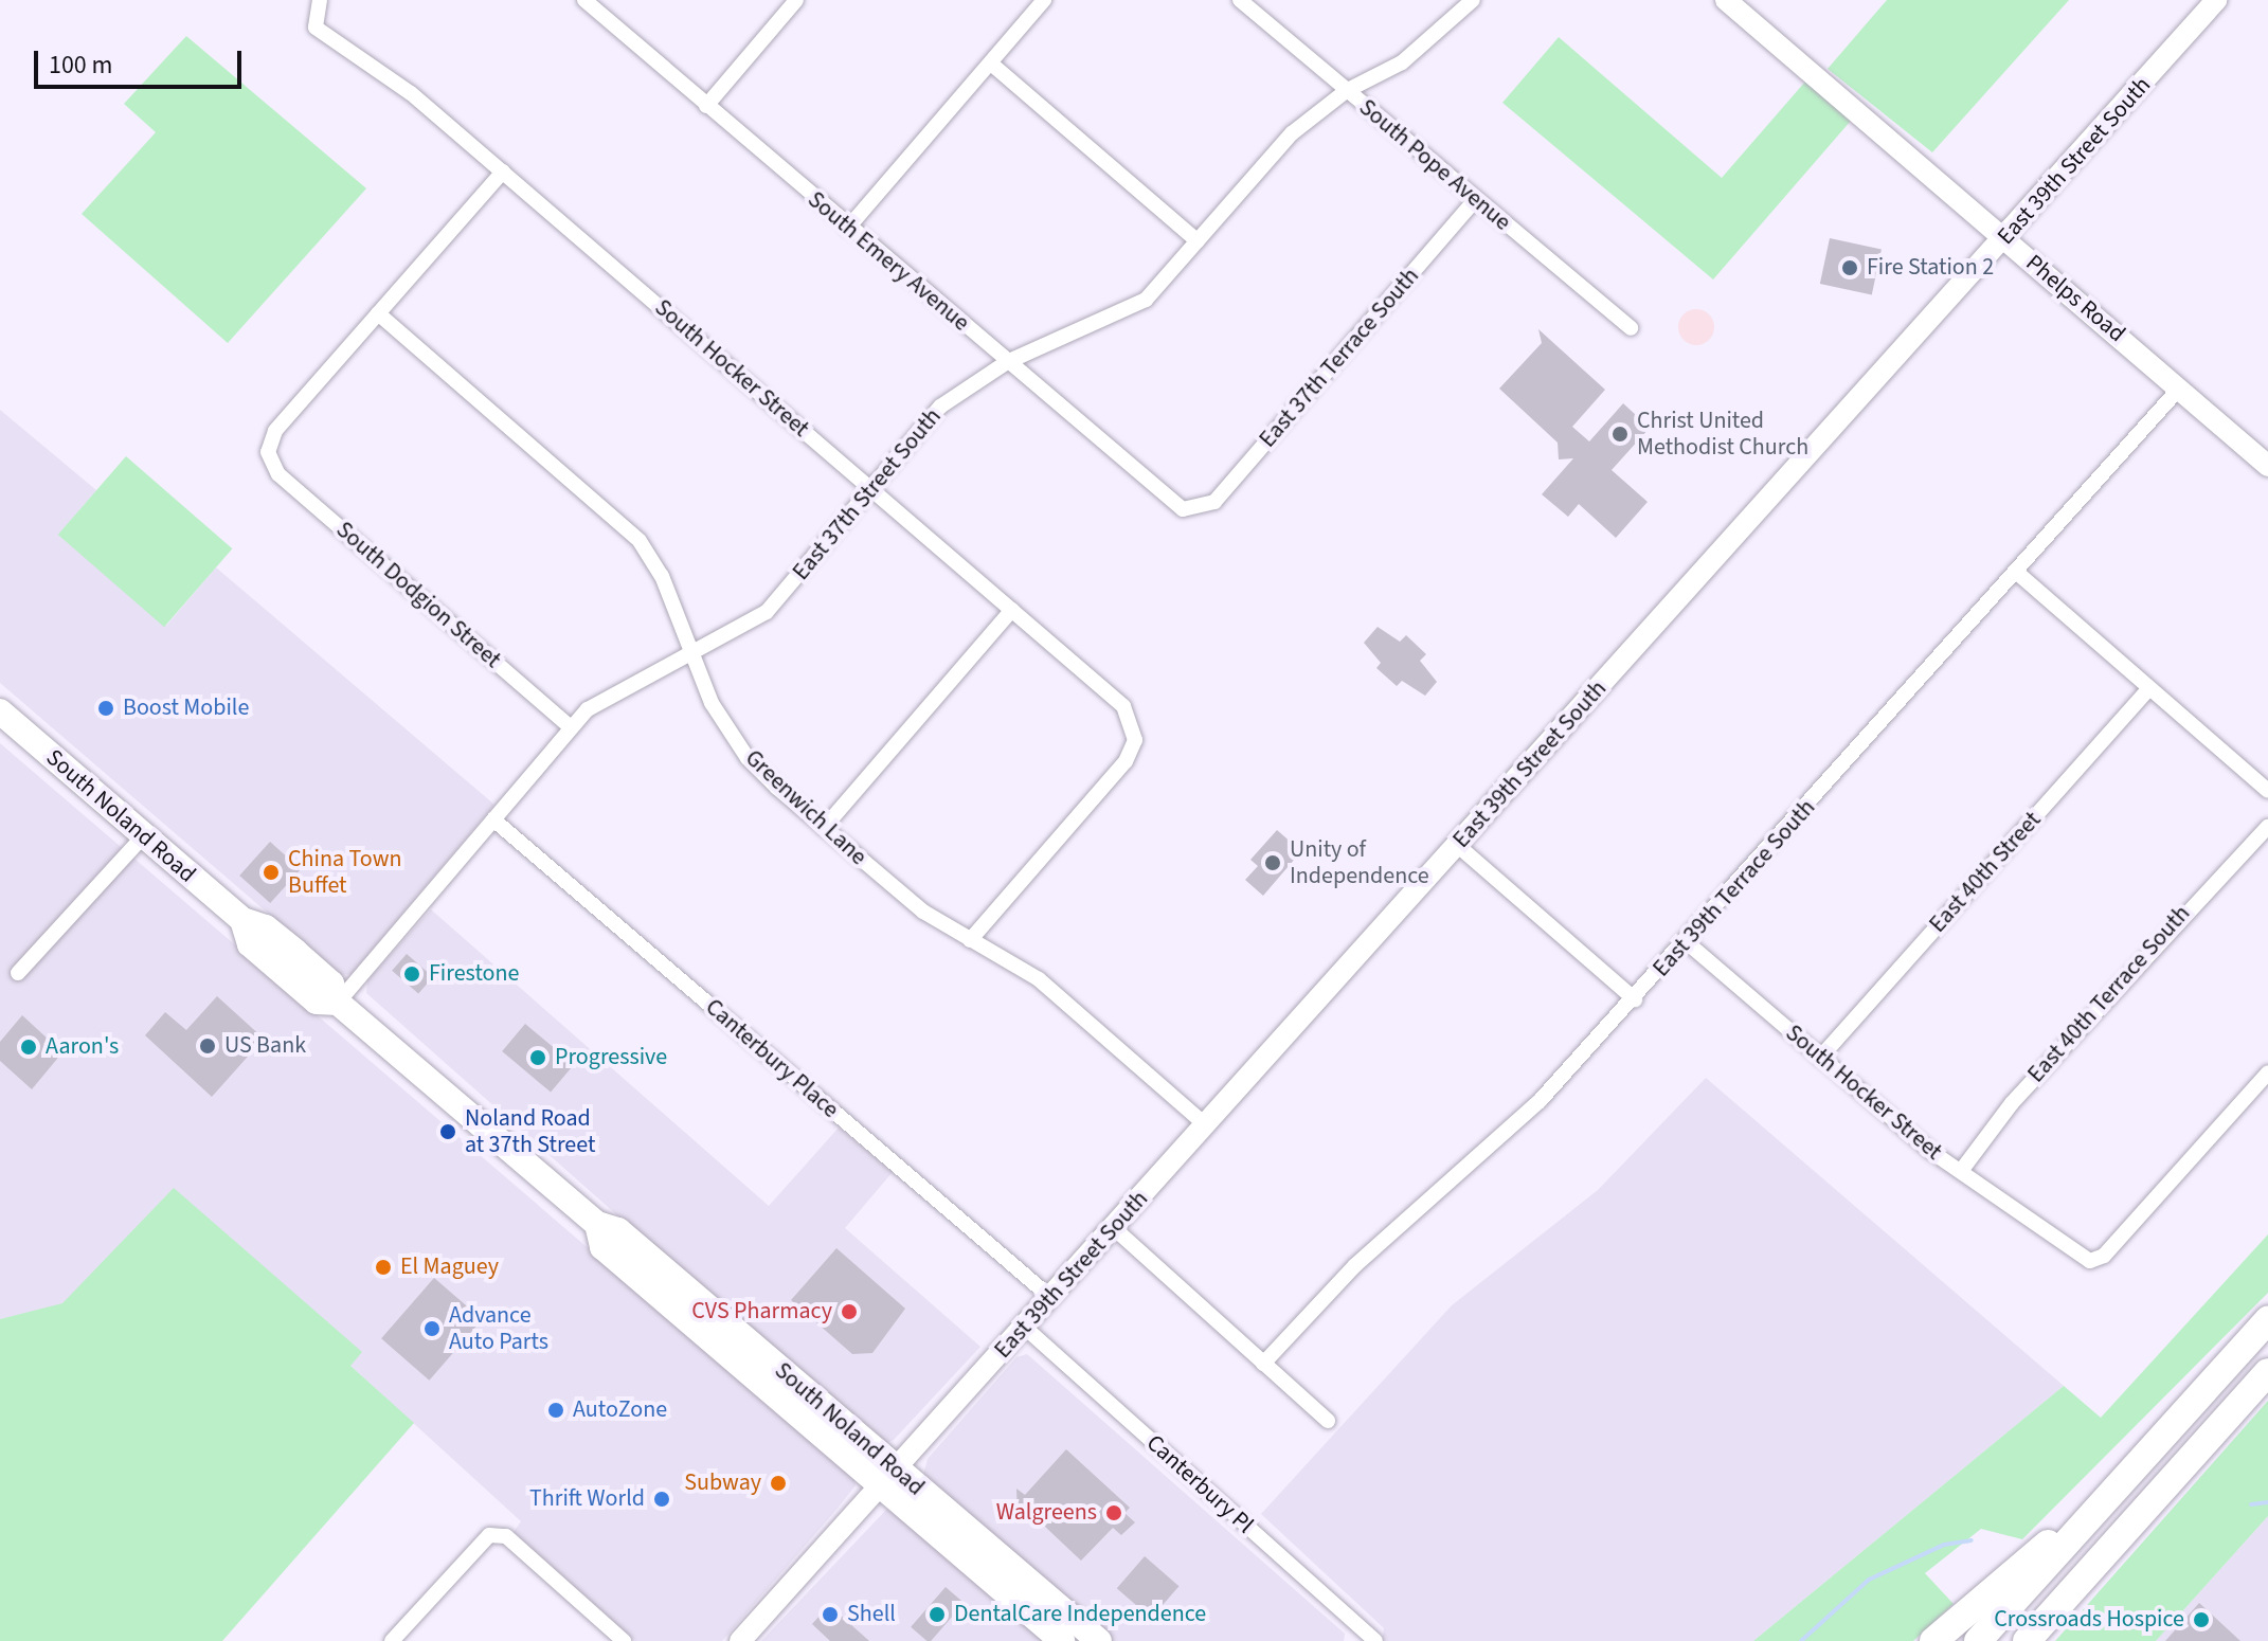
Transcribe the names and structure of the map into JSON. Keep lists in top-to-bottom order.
{
  "streets": {
    "main road": ["East 39th Street South", "Phelps Road", "South Noland Road"],
    "street": [
      "South Pope Avenue",
      "South Emery Avenue",
      "East 37th Terrace South",
      "South Hocker Street",
      "East 37th Street South",
      "South Dodgion Street",
      "Greenwich Lane",
      "East 40th Street",
      "East 39th Terrace South",
      "East 40th Terrace South",
      "Canterbury Place",
      "Canterbury Pl"
    ]
  },
  "crossings": [
    ["East 39th Street South", "Phelps Road"],
    ["East 39th Street South", "Greenwich Lane"],
    ["East 39th Street South", "South Noland Road"],
    ["East 39th Street South", "Canterbury Place"],
    ["East 39th Street South", "Canterbury Pl"],
    ["South Pope Avenue", "East 37th Terrace South"],
    ["South Pope Avenue", "East 37th Street South"],
    ["South Emery Avenue", "East 37th Terrace South"],
    ["South Emery Avenue", "East 37th Street South"],
    ["Phelps Road", "East 39th Terrace South"],
    ["South Hocker Street", "East 37th Street South"],
    ["South Hocker Street", "Greenwich Lane"],
    ["South Hocker Street", "East 40th Street"],
    ["South Hocker Street", "East 39th Terrace South"],
    ["South Hocker Street", "East 40th Terrace South"],
    ["East 37th Street South", "South Dodgion Street"],
    ["East 37th Street South", "Greenwich Lane"],
    ["East 37th Street South", "South Noland Road"],
    ["East 37th Street South", "Canterbury Place"],
    ["South Dodgion Street", "Greenwich Lane"]
  ],
  "places": [
    "Fire Station 2",
    "Christ United Methodist Church",
    "Boost Mobile",
    "Unity of Independence",
    "China Town Buffet",
    "Firestone",
    "US Bank",
    "Aaron's",
    "Progressive",
    "Noland Road at 37th Street",
    "El Maguey",
    "CVS Pharmacy",
    "Advance Auto Parts",
    "AutoZone",
    "Subway",
    "Thrift World",
    "Walgreens",
    "Shell",
    "DentalCare Independence",
    "Crossroads Hospice"
  ],
  "scale_bar": "100 m"
}
